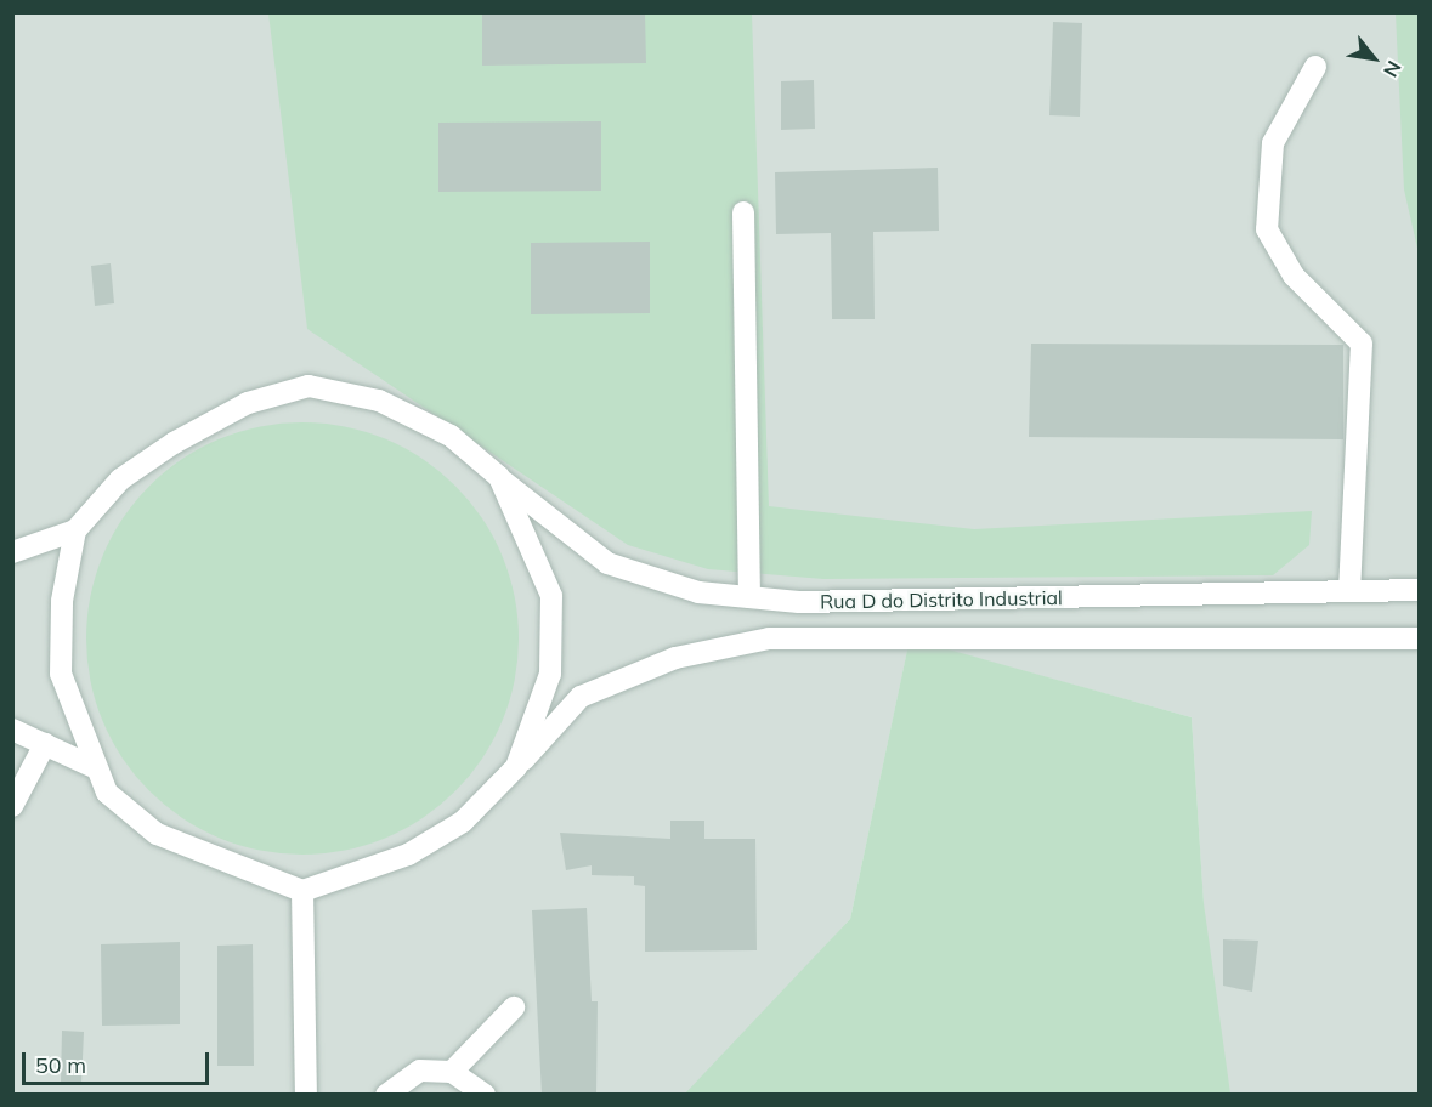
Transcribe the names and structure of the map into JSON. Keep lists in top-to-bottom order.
{
  "streets": {
    "street": ["Rua D do Distrito Industrial"]
  },
  "scale_bar": "50 m",
  "north": "bottom right"
}
